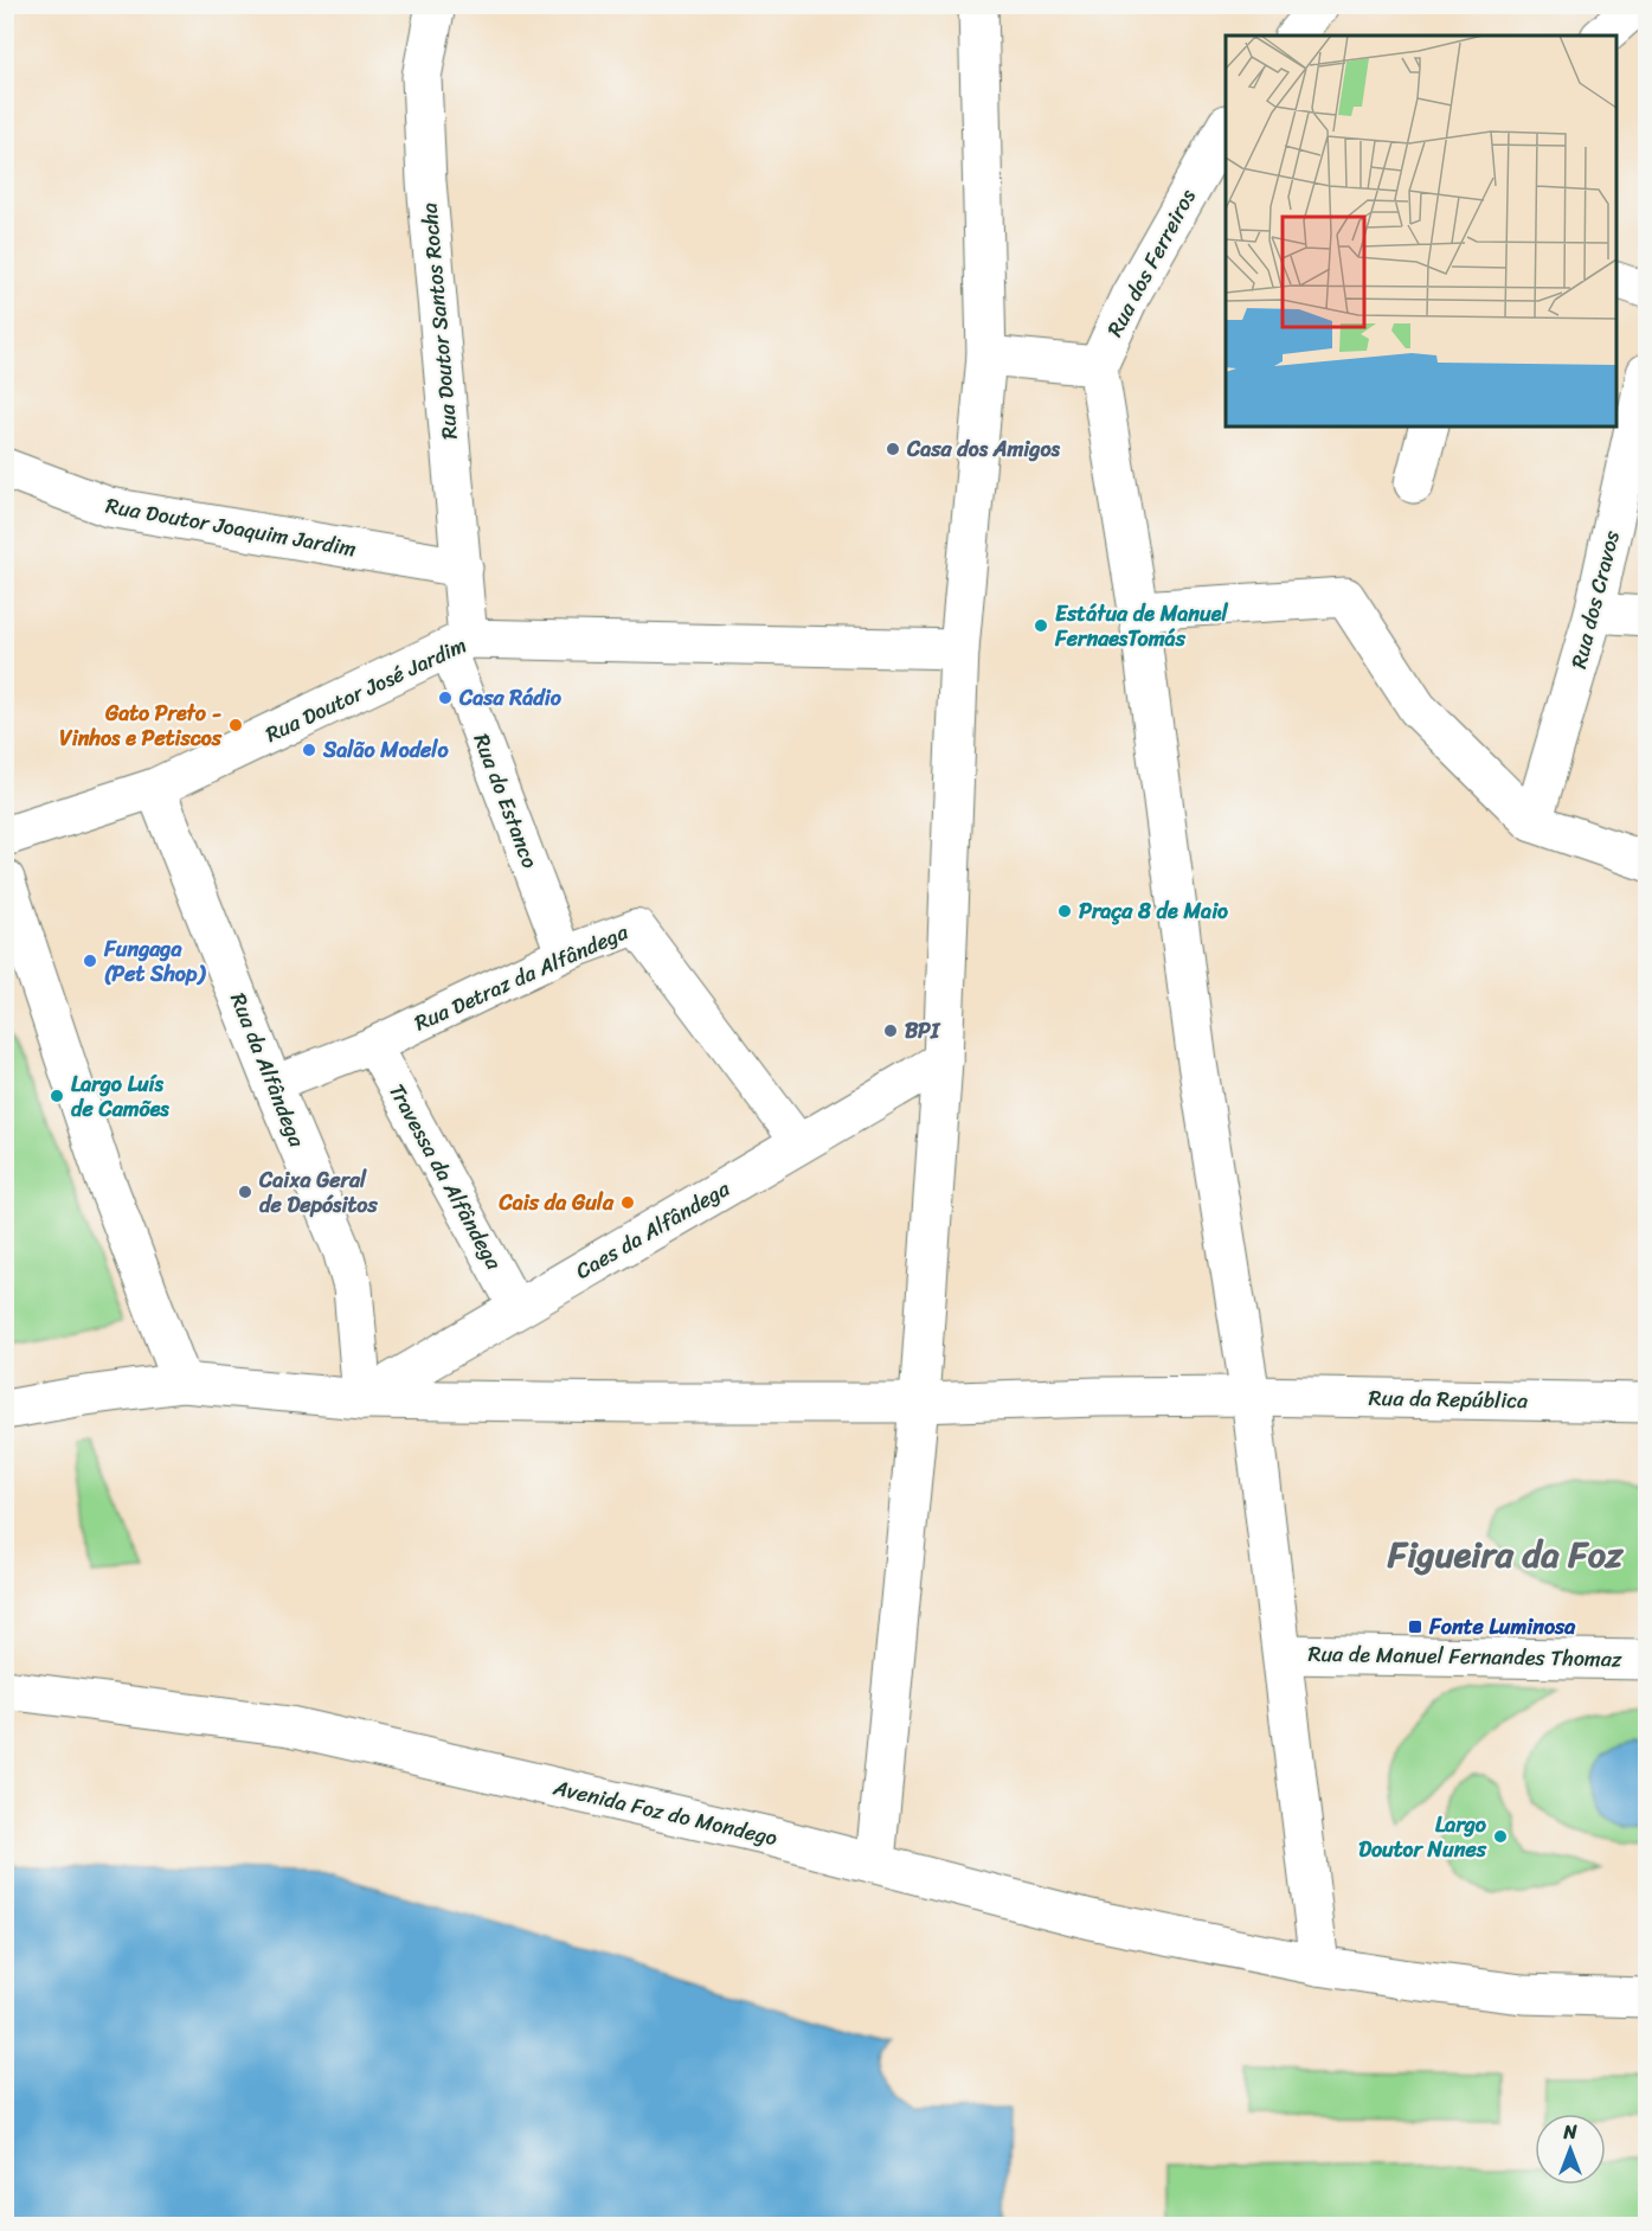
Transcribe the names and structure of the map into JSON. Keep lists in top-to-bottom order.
{
  "streets": {
    "street": [
      "Rua dos Ferreiros",
      "Rua Doutor Santos Rocha",
      "Rua Doutor Joaquim Jardim",
      "Rua dos Cravos",
      "Rua Doutor José Jardim",
      "Rua do Estanco",
      "Rua Detraz da Alfândega",
      "Rua da Alfândega",
      "Travessa da Alfândega",
      "Caes da Alfândega",
      "Rua da República",
      "Rua de Manuel Fernandes Thomaz",
      "Avenida Foz do Mondego"
    ]
  },
  "crossings": [
    ["Rua Doutor Santos Rocha", "Rua Doutor Joaquim Jardim"],
    ["Rua Doutor Santos Rocha", "Rua Doutor José Jardim"],
    ["Rua Doutor Santos Rocha", "Rua do Estanco"],
    ["Rua Doutor José Jardim", "Rua do Estanco"],
    ["Rua Doutor José Jardim", "Rua da Alfândega"],
    ["Rua do Estanco", "Rua Detraz da Alfândega"],
    ["Rua Detraz da Alfândega", "Rua da Alfândega"],
    ["Rua Detraz da Alfândega", "Travessa da Alfândega"],
    ["Rua Detraz da Alfândega", "Caes da Alfândega"],
    ["Rua da Alfândega", "Caes da Alfândega"],
    ["Travessa da Alfândega", "Caes da Alfândega"]
  ],
  "districts": ["Figueira da Foz"],
  "places": {
    "other": [
      "Casa dos Amigos",
      "Estátua de Manuel FernaesTomás",
      "Casa Rádio",
      "Gato Preto - Vinhos e Petiscos",
      "Salão Modelo",
      "Praça 8 de Maio",
      "Fungaga (Pet Shop)",
      "BPI",
      "Largo Luís de Camões",
      "Caixa Geral de Depósitos",
      "Cais da Gula",
      "Largo Doutor Nunes"
    ],
    "transit": ["Fonte Luminosa"]
  },
  "north": "top"
}
